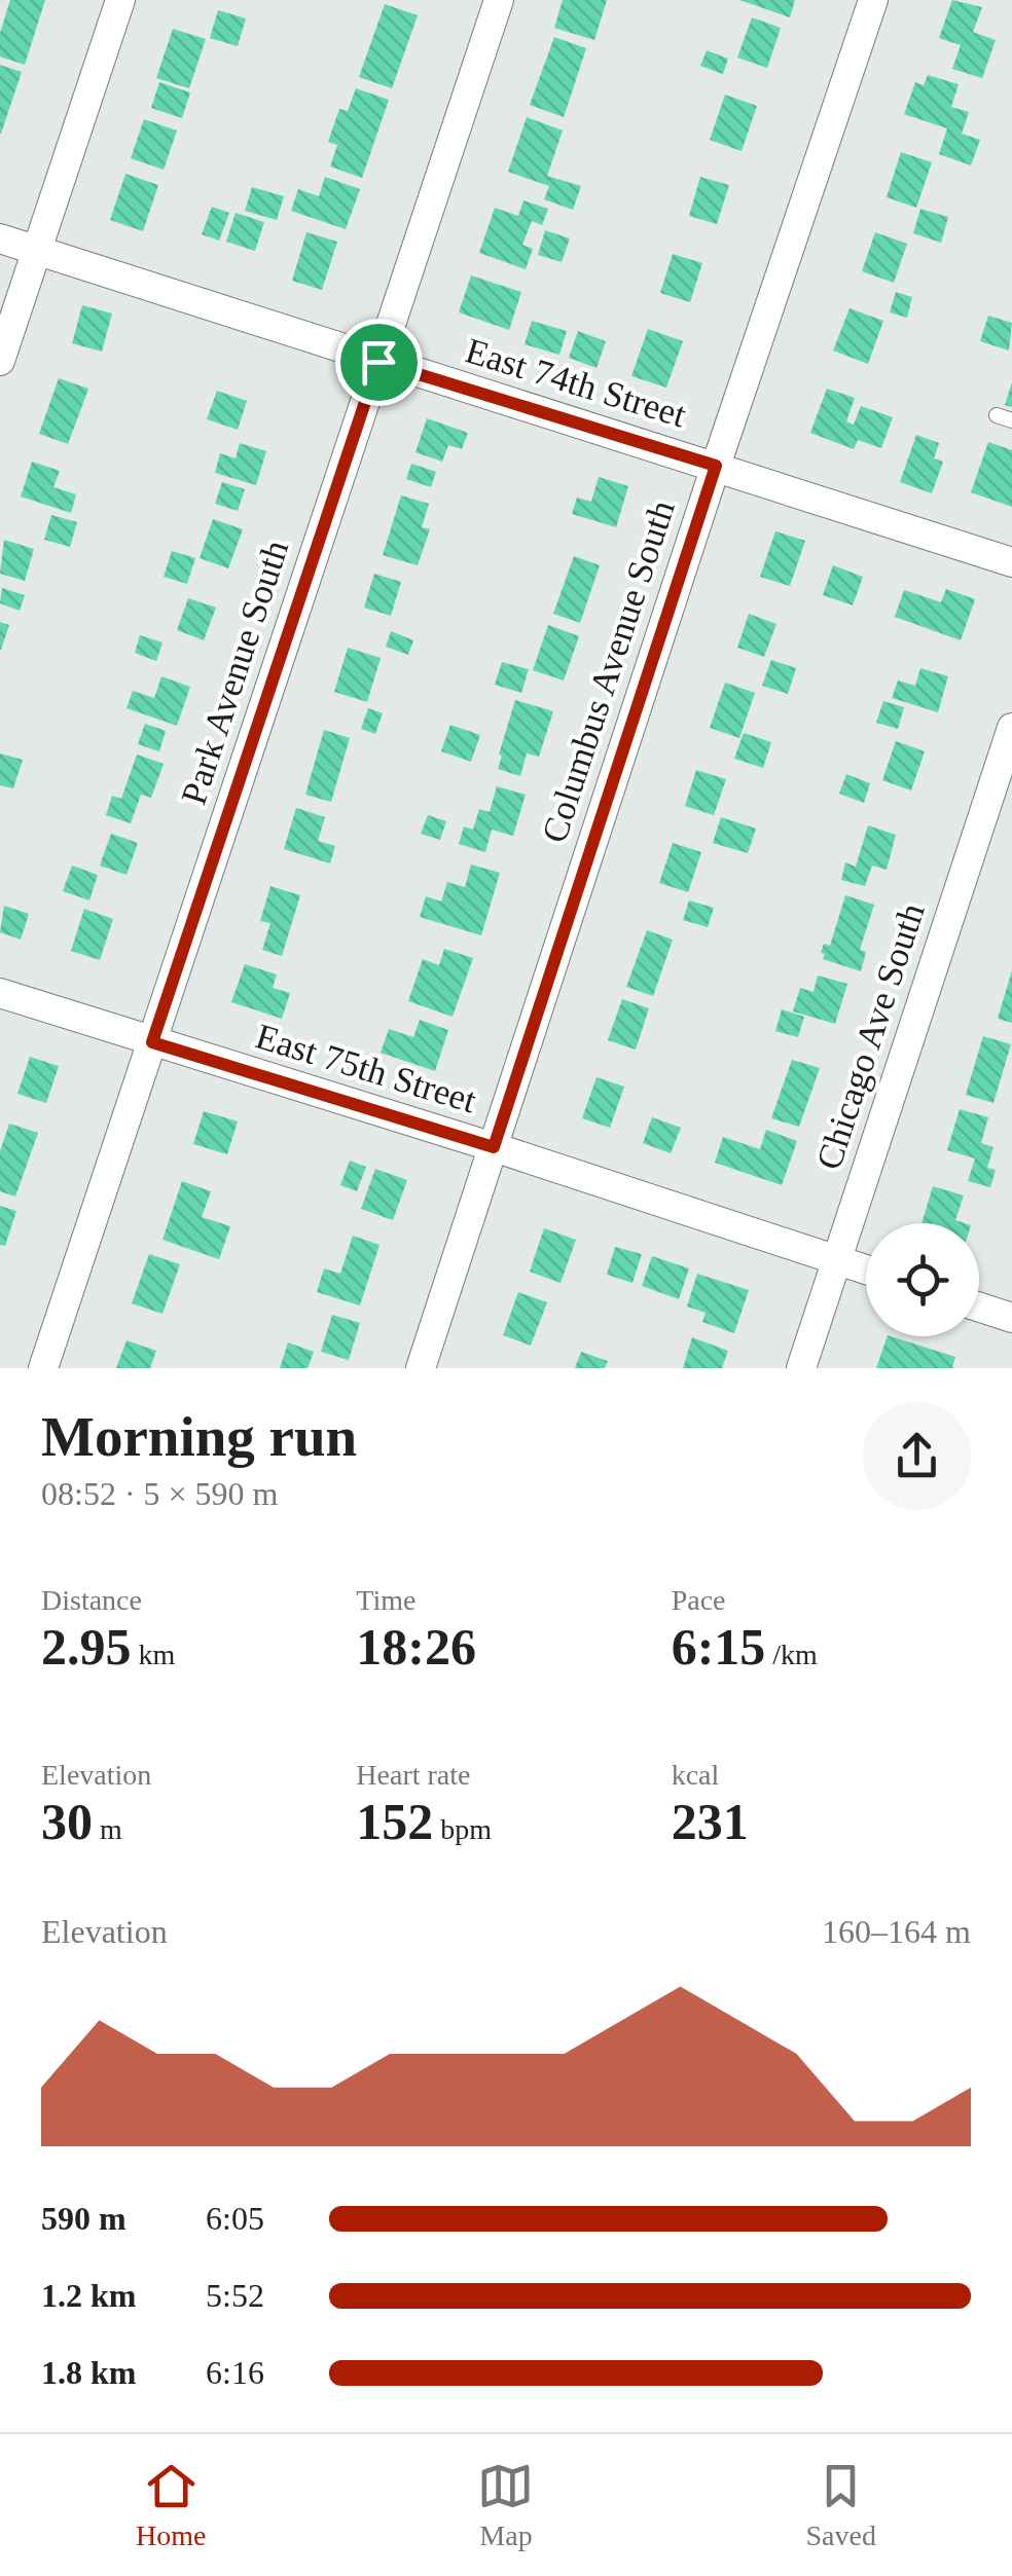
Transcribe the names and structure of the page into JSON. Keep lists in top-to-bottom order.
{
  "streets": {
    "street": [
      "East 74th Street",
      "Columbus Avenue South",
      "Park Avenue South",
      "Chicago Ave South",
      "East 75th Street"
    ]
  },
  "crossings": [
    ["East 74th Street", "Columbus Avenue South"],
    ["East 74th Street", "Park Avenue South"],
    ["Columbus Avenue South", "East 75th Street"],
    ["Park Avenue South", "East 75th Street"],
    ["Chicago Ave South", "East 75th Street"]
  ],
  "page": {
    "heading": ["Morning run", "08:52 · 5 × 590 m"],
    "stats": [
      ["Distance", "2.95 km"],
      ["Time", "18:26"],
      ["Pace", "6:15 /km"],
      ["Elevation", "30 m"],
      ["Heart rate", "152 bpm"],
      ["kcal", "231"]
    ],
    "chart": ["Elevation", "160–164 m"],
    "list": [
      {
        "name": "590 m",
        "note": "6:05"
      },
      {
        "name": "1.2 km",
        "note": "5:52"
      },
      {
        "name": "1.8 km",
        "note": "6:16"
      }
    ],
    "tabs": ["Home", "Map", "Saved"]
  }
}
